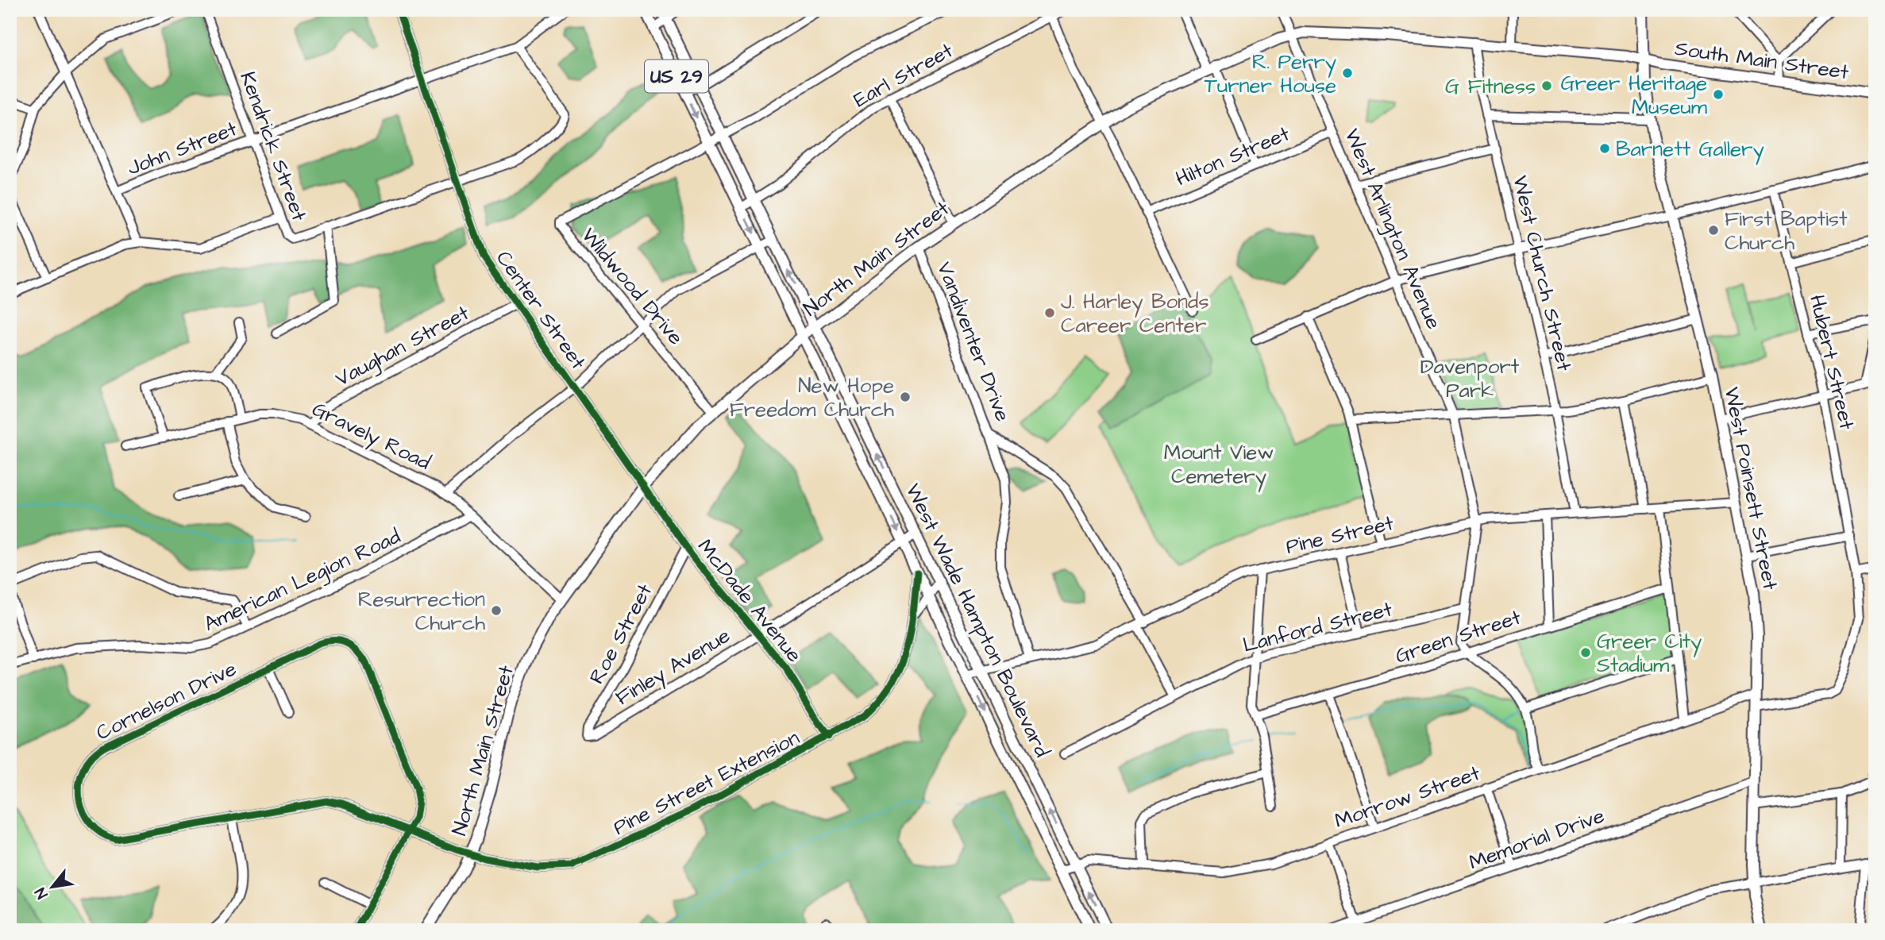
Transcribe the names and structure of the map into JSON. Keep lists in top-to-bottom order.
{
  "streets": {
    "main road": [
      "South Main Street",
      "US 29",
      "North Main Street",
      "West Poinsett Street",
      "West Wade Hampton Boulevard"
    ],
    "street": [
      "Earl Street",
      "Kendrick Street",
      "John Street",
      "Hilton Street",
      "West Arlington Avenue",
      "West Church Street",
      "Wildwood Drive",
      "Center Street",
      "Vandiventer Drive",
      "Vaughan Street",
      "Hubert Street",
      "Gravely Road",
      "Pine Street",
      "American Legion Road",
      "McDade Avenue",
      "Lanford Street",
      "Roe Street",
      "Green Street",
      "Finley Avenue",
      "Cornelson Drive",
      "Pine Street Extension",
      "Morrow Street",
      "Memorial Drive"
    ]
  },
  "crossings": [
    ["South Main Street", "North Main Street"],
    ["South Main Street", "West Poinsett Street"],
    ["Earl Street", "US 29"],
    ["US 29", "North Main Street"],
    ["US 29", "Wildwood Drive"],
    ["US 29", "West Wade Hampton Boulevard"],
    ["Kendrick Street", "John Street"],
    ["Kendrick Street", "Center Street"],
    ["John Street", "Center Street"],
    ["Hilton Street", "West Arlington Avenue"],
    ["West Arlington Avenue", "North Main Street"],
    ["West Arlington Avenue", "Pine Street"],
    ["West Arlington Avenue", "Lanford Street"],
    ["West Arlington Avenue", "Green Street"],
    ["North Main Street", "West Church Street"],
    ["North Main Street", "Wildwood Drive"],
    ["North Main Street", "Center Street"],
    ["North Main Street", "Vandiventer Drive"],
    ["North Main Street", "Gravely Road"],
    ["North Main Street", "West Poinsett Street"],
    ["North Main Street", "McDade Avenue"],
    ["North Main Street", "West Wade Hampton Boulevard"],
    ["North Main Street", "Cornelson Drive"],
    ["North Main Street", "Pine Street Extension"],
    ["West Church Street", "Pine Street"],
    ["Center Street", "Vaughan Street"],
    ["Center Street", "McDade Avenue"],
    ["Vandiventer Drive", "Pine Street"],
    ["Vandiventer Drive", "Lanford Street"],
    ["Vaughan Street", "Gravely Road"],
    ["Hubert Street", "West Poinsett Street"],
    ["Gravely Road", "American Legion Road"],
    ["West Poinsett Street", "Pine Street"],
    ["West Poinsett Street", "Morrow Street"],
    ["West Poinsett Street", "Memorial Drive"],
    ["Pine Street", "West Wade Hampton Boulevard"],
    ["McDade Avenue", "Roe Street"],
    ["McDade Avenue", "Finley Avenue"],
    ["McDade Avenue", "Pine Street Extension"],
    ["West Wade Hampton Boulevard", "Finley Avenue"],
    ["West Wade Hampton Boulevard", "Pine Street Extension"],
    ["West Wade Hampton Boulevard", "Morrow Street"],
    ["Roe Street", "Finley Avenue"],
    ["Cornelson Drive", "Pine Street Extension"]
  ],
  "parks": ["Davenport Park", "Mount View Cemetery"],
  "places": [
    "R. Perry Turner House",
    "G Fitness",
    "Greer Heritage Museum",
    "Barnett Gallery",
    "First Baptist Church",
    "J. Harley Bonds Career Center",
    "New Hope Freedom Church",
    "Resurrection Church",
    "Greer City Stadium"
  ],
  "north": "bottom left"
}
